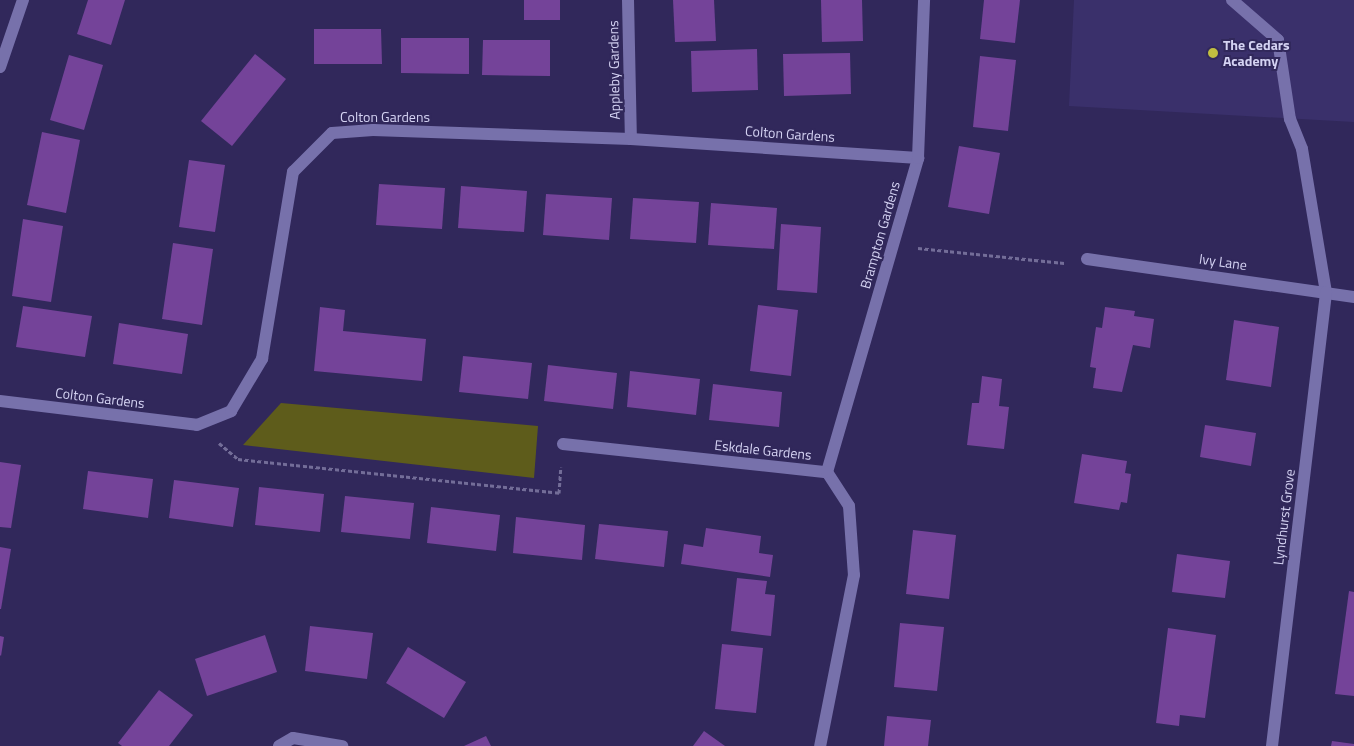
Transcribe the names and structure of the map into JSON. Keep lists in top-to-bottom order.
{
  "streets": {
    "street": [
      "Appleby Gardens",
      "Colton Gardens",
      "Brampton Gardens",
      "Ivy Lane",
      "Eskdale Gardens",
      "Lyndhurst Grove"
    ]
  },
  "crossings": [
    ["Appleby Gardens", "Colton Gardens"],
    ["Colton Gardens", "Brampton Gardens"],
    ["Brampton Gardens", "Eskdale Gardens"],
    ["Ivy Lane", "Lyndhurst Grove"]
  ],
  "places": ["The Cedars Academy"]
}
